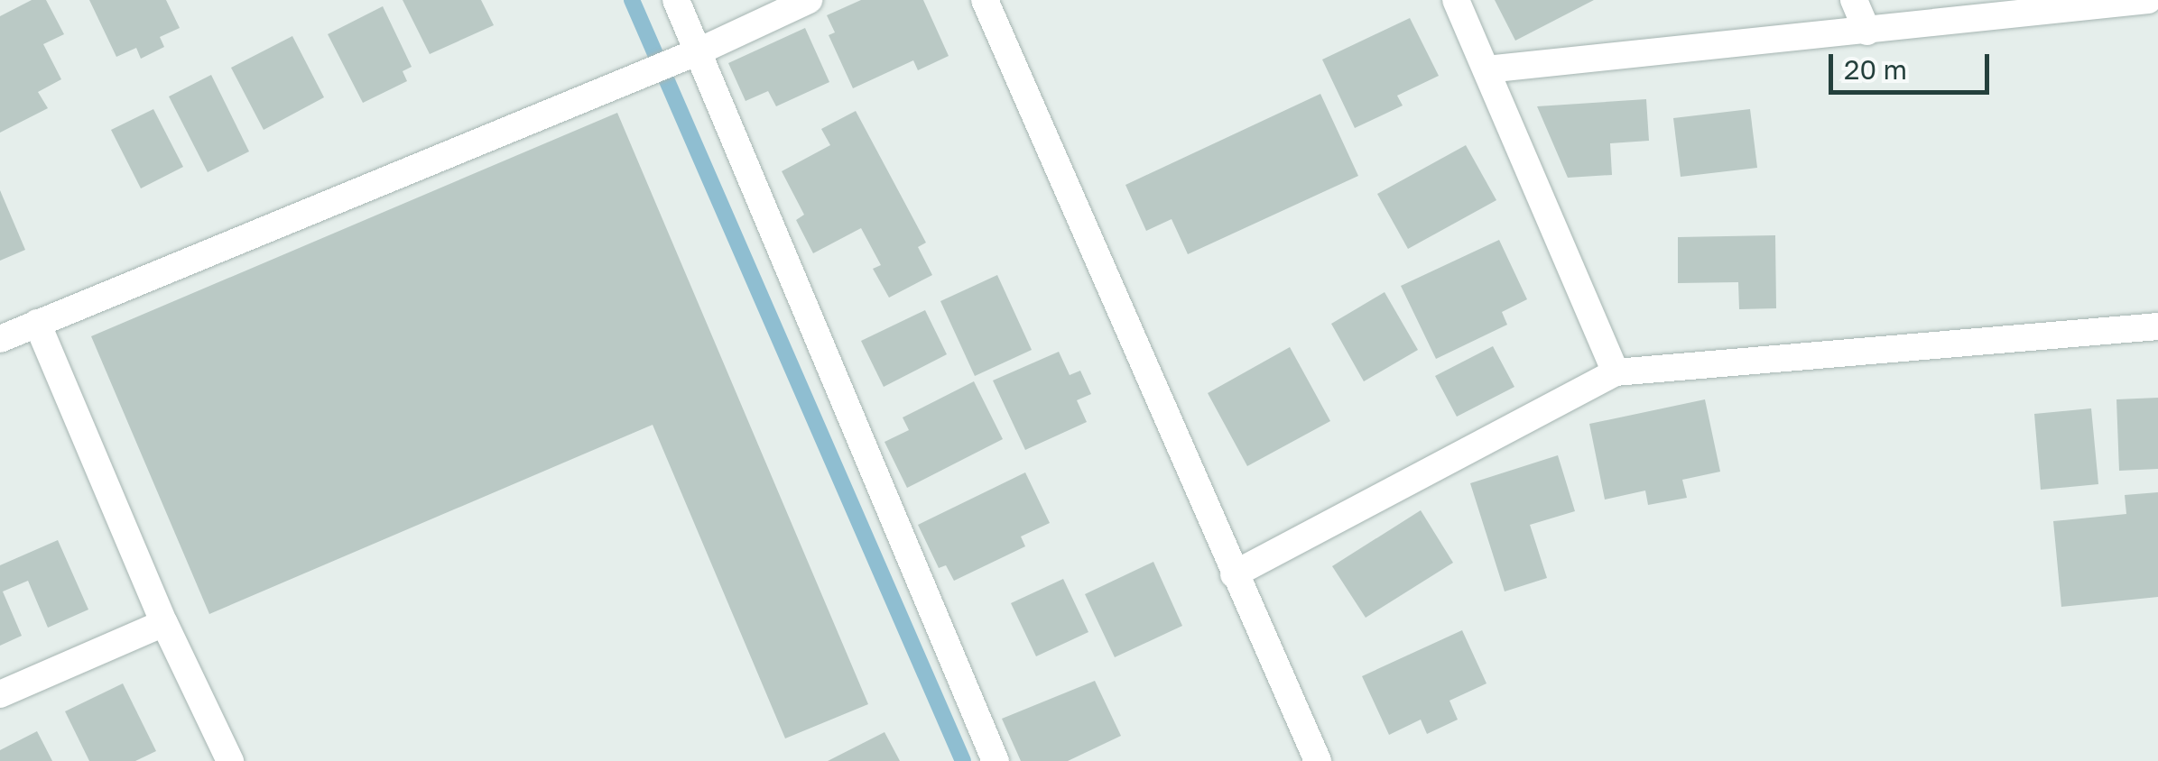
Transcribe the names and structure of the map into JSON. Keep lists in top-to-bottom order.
{
  "scale_bar": "20 m"
}
